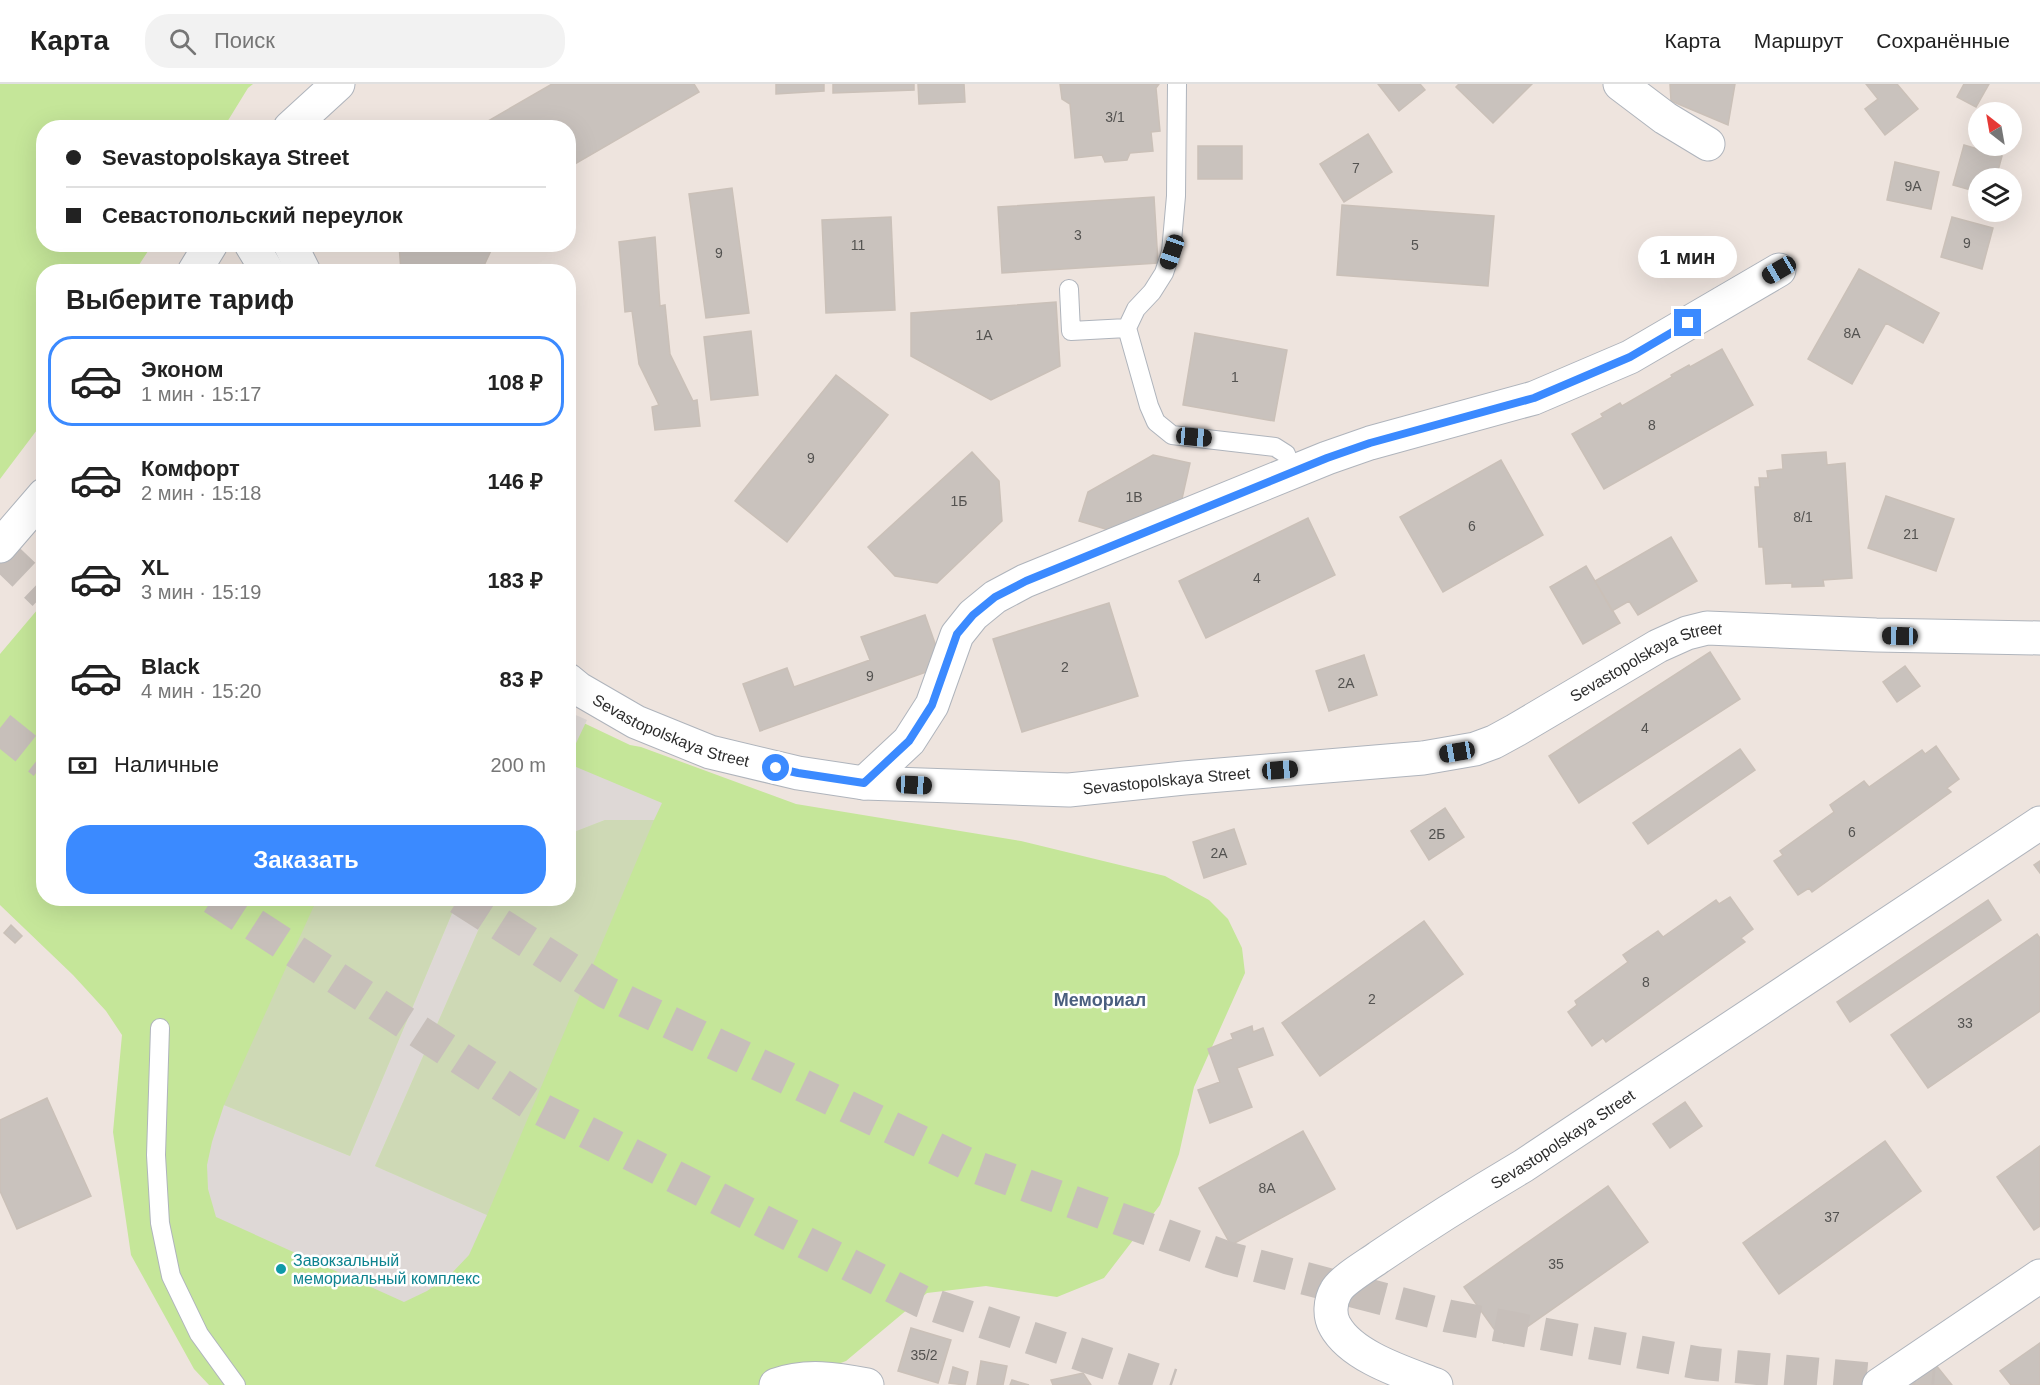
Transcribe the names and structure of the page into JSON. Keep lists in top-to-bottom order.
{
  "streets": {
    "street": ["Sevastopolskaya Street"]
  },
  "districts": ["Мемориал"],
  "places": ["Завокзальный мемориальный комплекс"],
  "house_numbers": [
    "3/1",
    "7",
    "9А",
    "3",
    "9",
    "11",
    "5",
    "9",
    "8А",
    "1А",
    "1",
    "8",
    "9",
    "1В",
    "1Б",
    "8/1",
    "6",
    "21",
    "4",
    "2",
    "9",
    "2А",
    "4",
    "6",
    "2Б",
    "2А",
    "8",
    "2",
    "33",
    "8А",
    "37",
    "35",
    "35/2"
  ],
  "north": "top left",
  "page": {
    "header": "Карта",
    "search": "Поиск",
    "nav": ["Карта", "Маршрут", "Сохранённые"],
    "banner": ["Sevastopolskaya Street", "Севастопольский переулок"],
    "bubble": "1 мин",
    "heading": "Выберите тариф",
    "list": [
      {
        "name": "Эконом",
        "note": "1 мин · 15:17",
        "value": "108 ₽"
      },
      {
        "name": "Комфорт",
        "note": "2 мин · 15:18",
        "value": "146 ₽"
      },
      {
        "name": "XL",
        "note": "3 мин · 15:19",
        "value": "183 ₽"
      },
      {
        "name": "Black",
        "note": "4 мин · 15:20",
        "value": "83 ₽"
      }
    ],
    "pay": ["Наличные", "200 m"],
    "buttons": "Заказать"
  }
}
